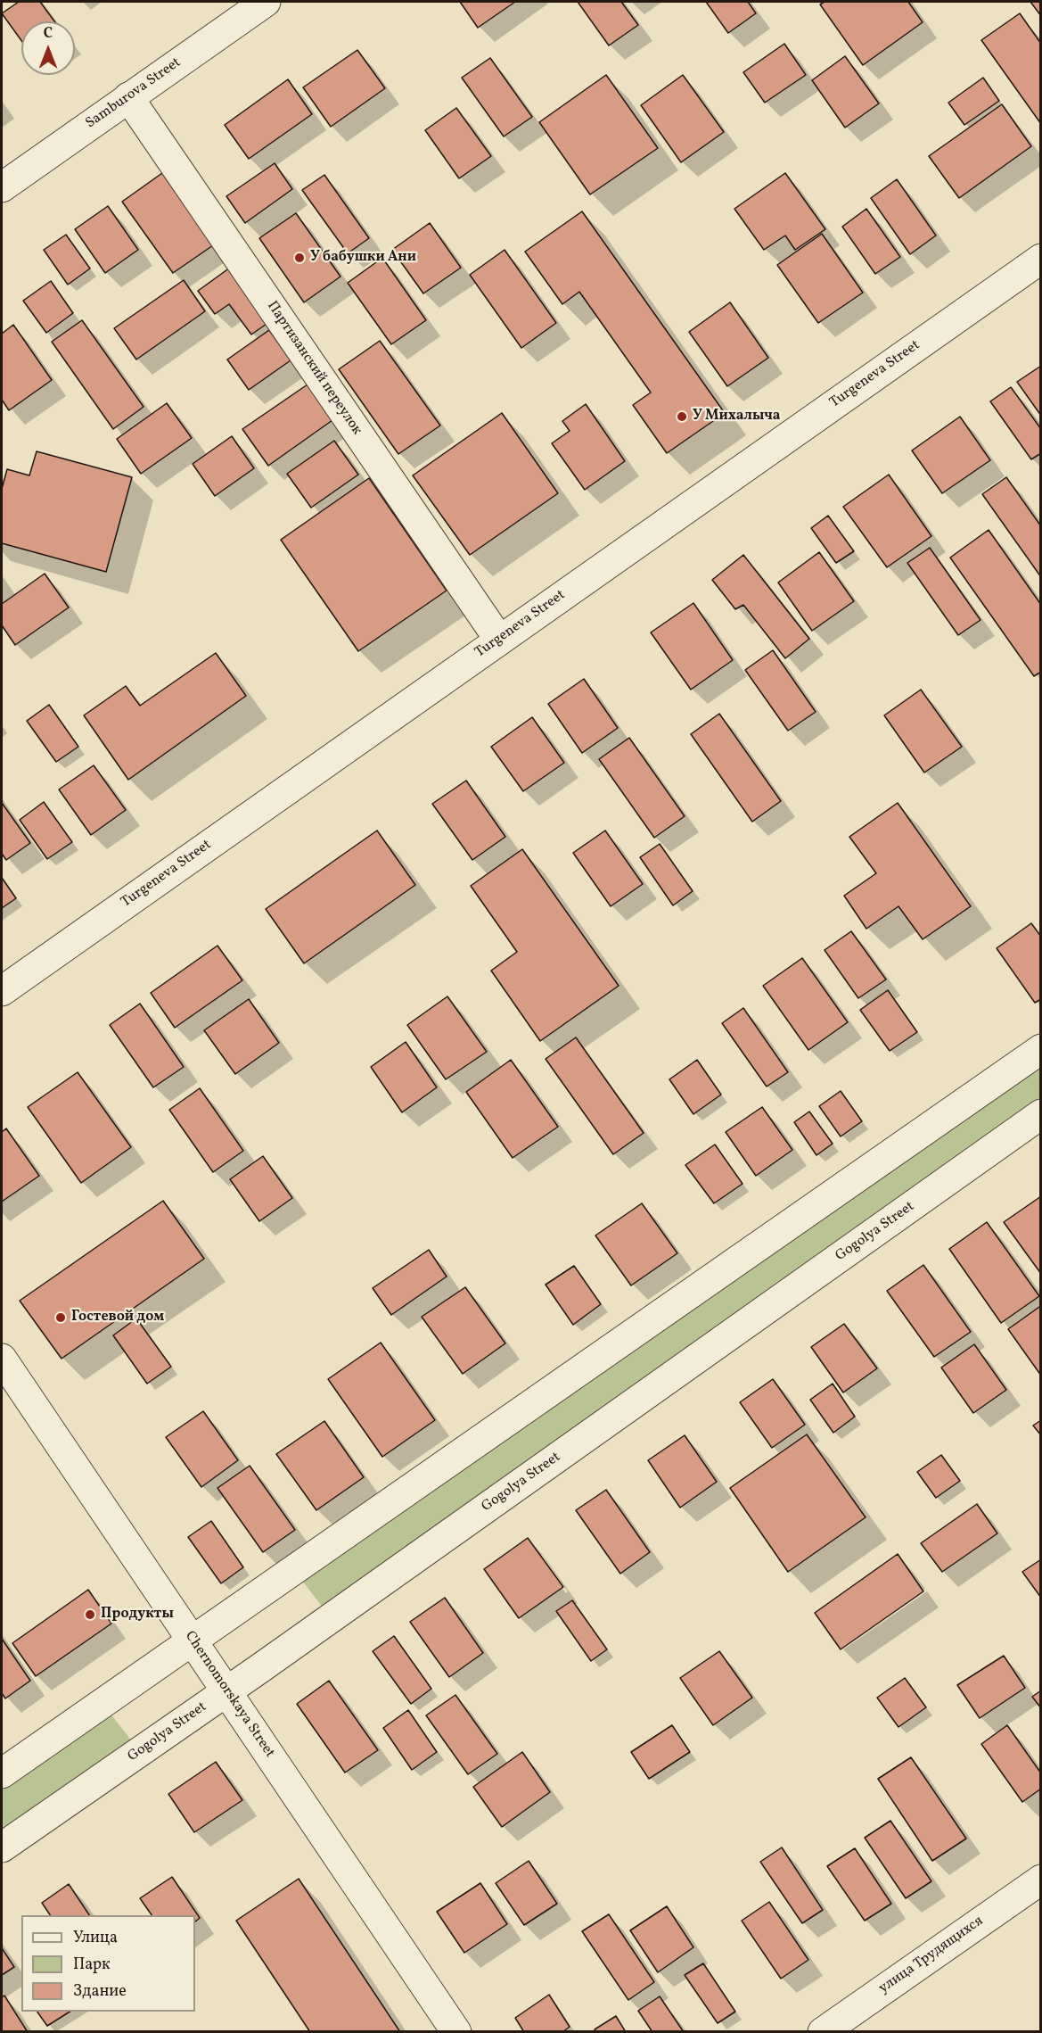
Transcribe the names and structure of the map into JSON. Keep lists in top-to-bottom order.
{
  "streets": {
    "street": [
      "Samburova Street",
      "Партизанский переулок",
      "Turgeneva Street",
      "Gogolya Street",
      "Chernomorskaya Street",
      "улица Трудящихся"
    ]
  },
  "crossings": [
    ["Samburova Street", "Партизанский переулок"],
    ["Партизанский переулок", "Turgeneva Street"],
    ["Gogolya Street", "Chernomorskaya Street"]
  ],
  "places": [
    "У бабушки Ани",
    "У Михалыча",
    "Гостевой дом",
    "Продукты"
  ],
  "legend": ["Улица", "Парк", "Здание"],
  "north": "top"
}
